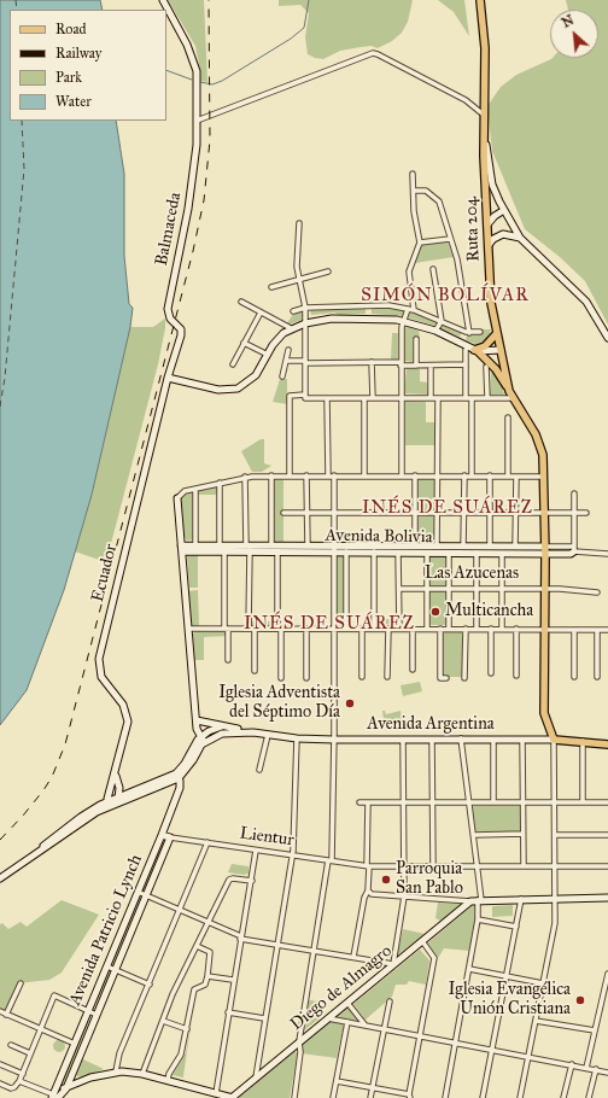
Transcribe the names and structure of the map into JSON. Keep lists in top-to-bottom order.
{
  "streets": {
    "main road": ["Ruta 204", "Avenida Argentina"],
    "street": [
      "Balmaceda",
      "Avenida Bolivia",
      "Ecuador",
      "Las Azucenas",
      "Lientur",
      "Avenida Patricio Lynch",
      "Diego de Almagro"
    ]
  },
  "crossings": [
    ["Balmaceda", "Ecuador"],
    ["Ruta 204", "Avenida Bolivia"],
    ["Lientur", "Avenida Patricio Lynch"]
  ],
  "districts": ["SIMÓN BOLÍVAR", "INÉS DE SUÁREZ", "INÉS DE SUÁREZ"],
  "places": [
    "Multicancha",
    "Iglesia Adventista del Séptimo Día",
    "Parroquia San Pablo",
    "Iglesia Evangélica Unión Cristiana"
  ],
  "legend": [
    "Road",
    "Railway",
    "Park",
    "Water"
  ],
  "north": "top left"
}
